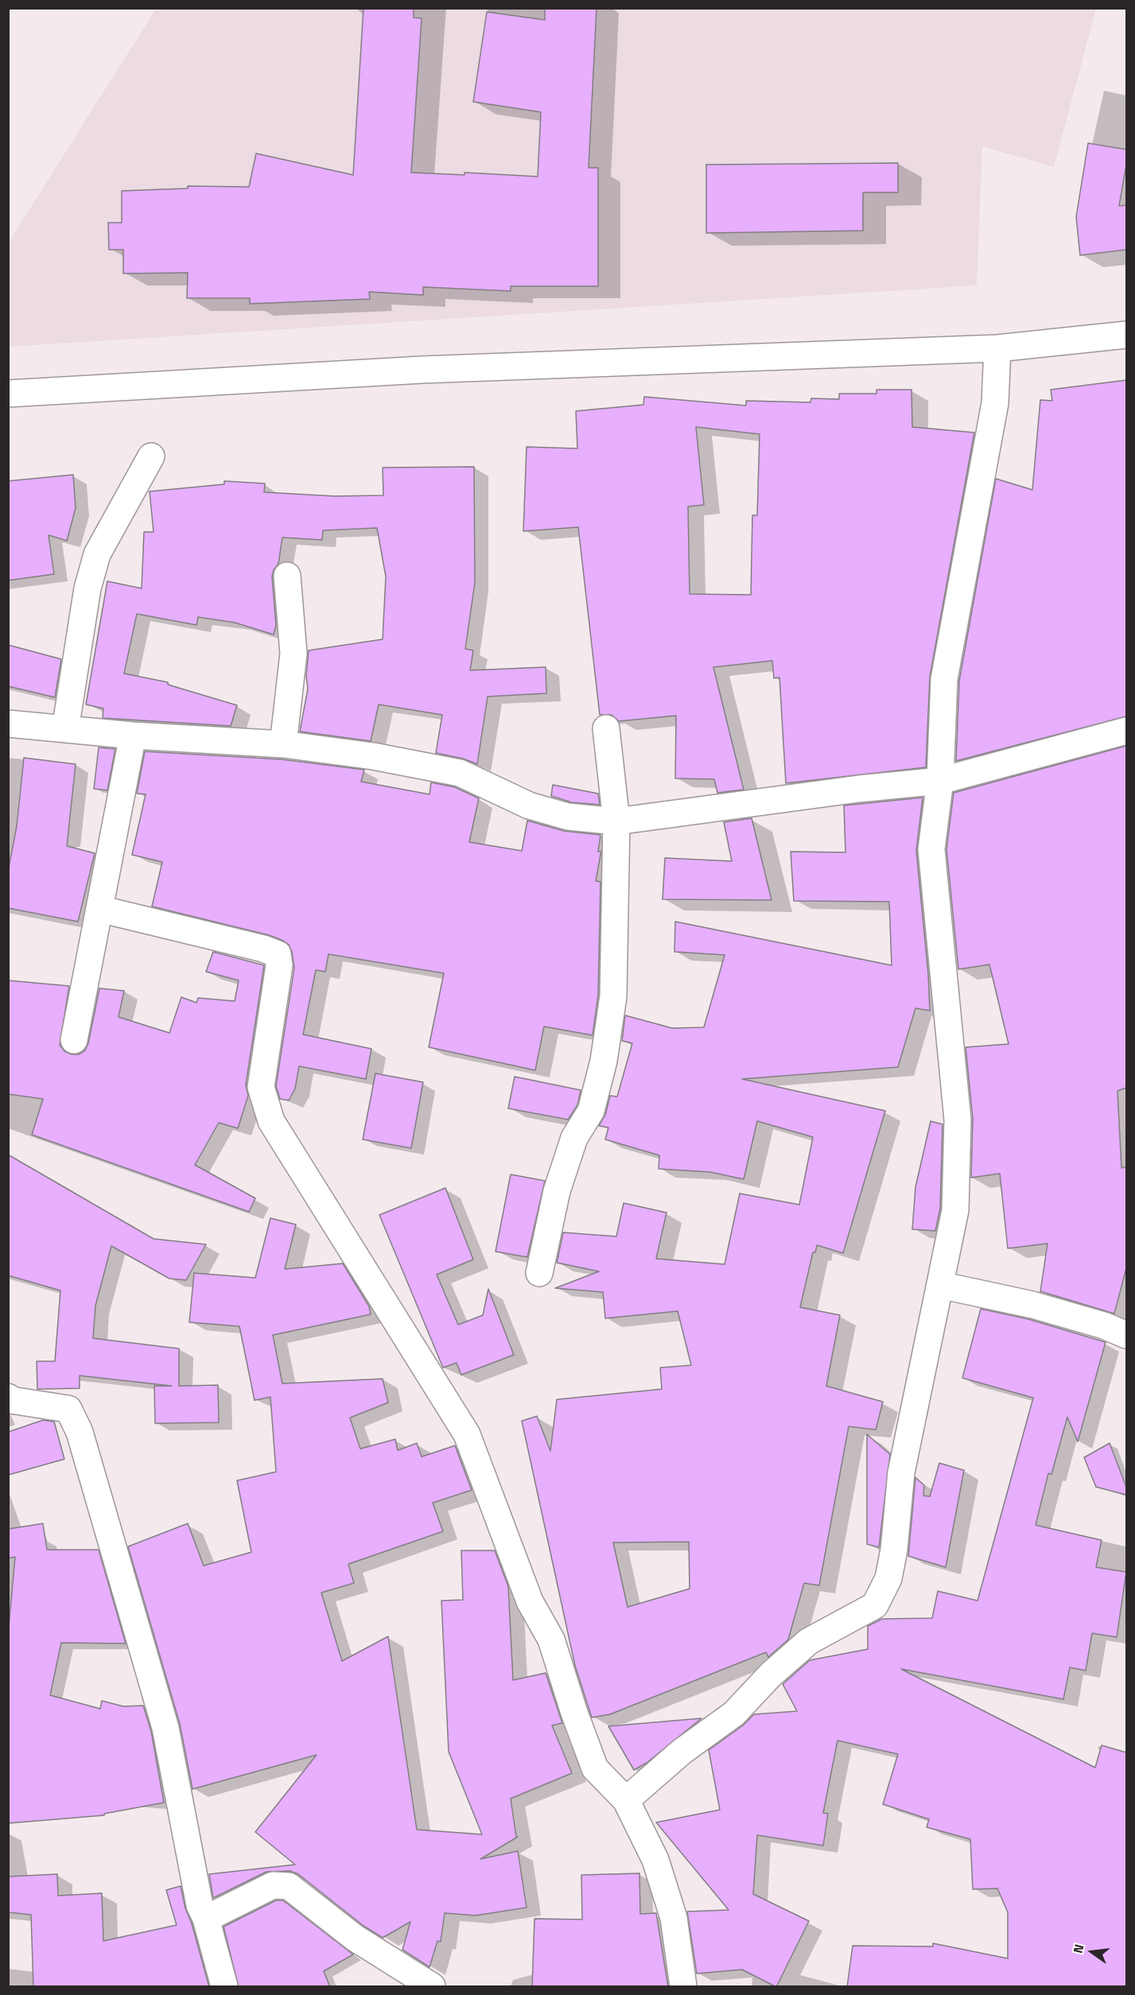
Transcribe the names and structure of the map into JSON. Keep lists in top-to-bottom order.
{
  "north": "left"
}
